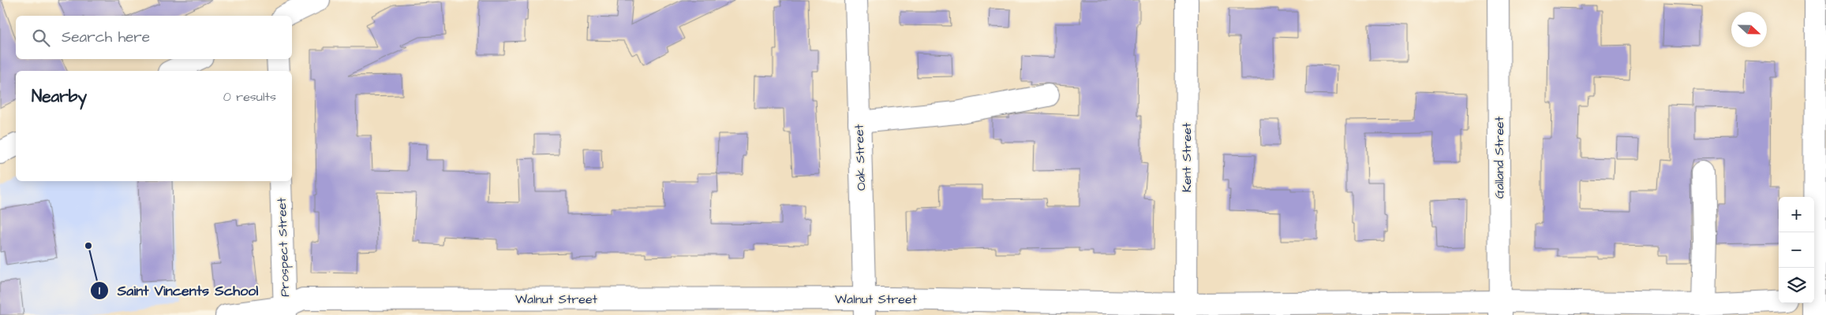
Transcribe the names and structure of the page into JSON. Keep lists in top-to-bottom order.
{
  "streets": {
    "street": [
      "Oak Street",
      "Kent Street",
      "Galland Street",
      "Prospect Street",
      "Walnut Street"
    ]
  },
  "crossings": [
    ["Oak Street", "Walnut Street"],
    ["Kent Street", "Walnut Street"],
    ["Galland Street", "Walnut Street"],
    ["Prospect Street", "Walnut Street"]
  ],
  "places": ["Saint Vincents School"],
  "north": "right",
  "page": {
    "search": "Search here",
    "heading": ["Nearby", "0 results"],
    "map_buttons": ["+", "−"]
  }
}
